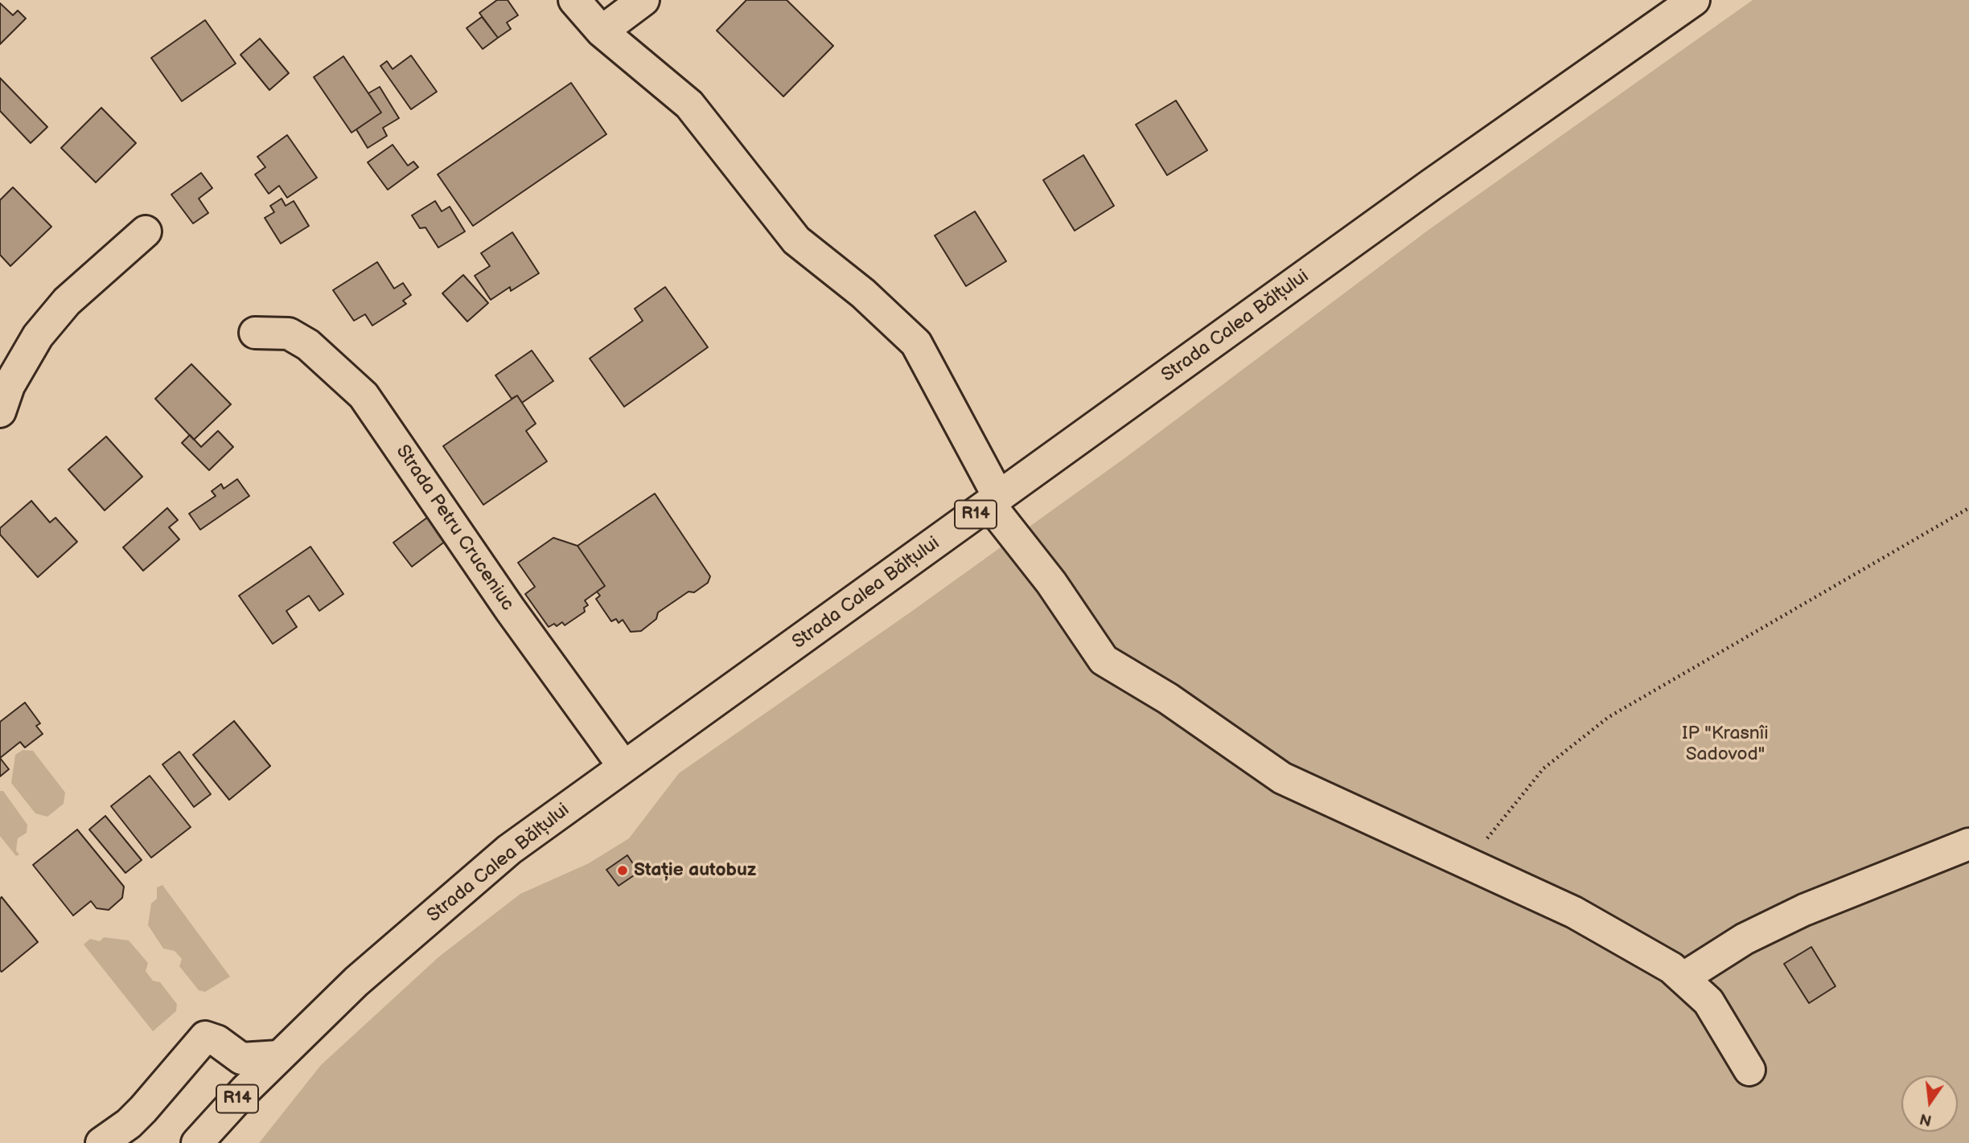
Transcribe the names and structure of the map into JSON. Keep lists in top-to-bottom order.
{
  "streets": {
    "street": ["Strada Calea Bălțului", "R14", "Strada Petru Cruceniuc"]
  },
  "crossings": [
    ["Strada Calea Bălțului", "R14"],
    ["Strada Calea Bălțului", "Strada Petru Cruceniuc"]
  ],
  "parks": ["IP \"Krasnîi Sadovod\""],
  "places": ["Stație autobuz"],
  "north": "bottom"
}
